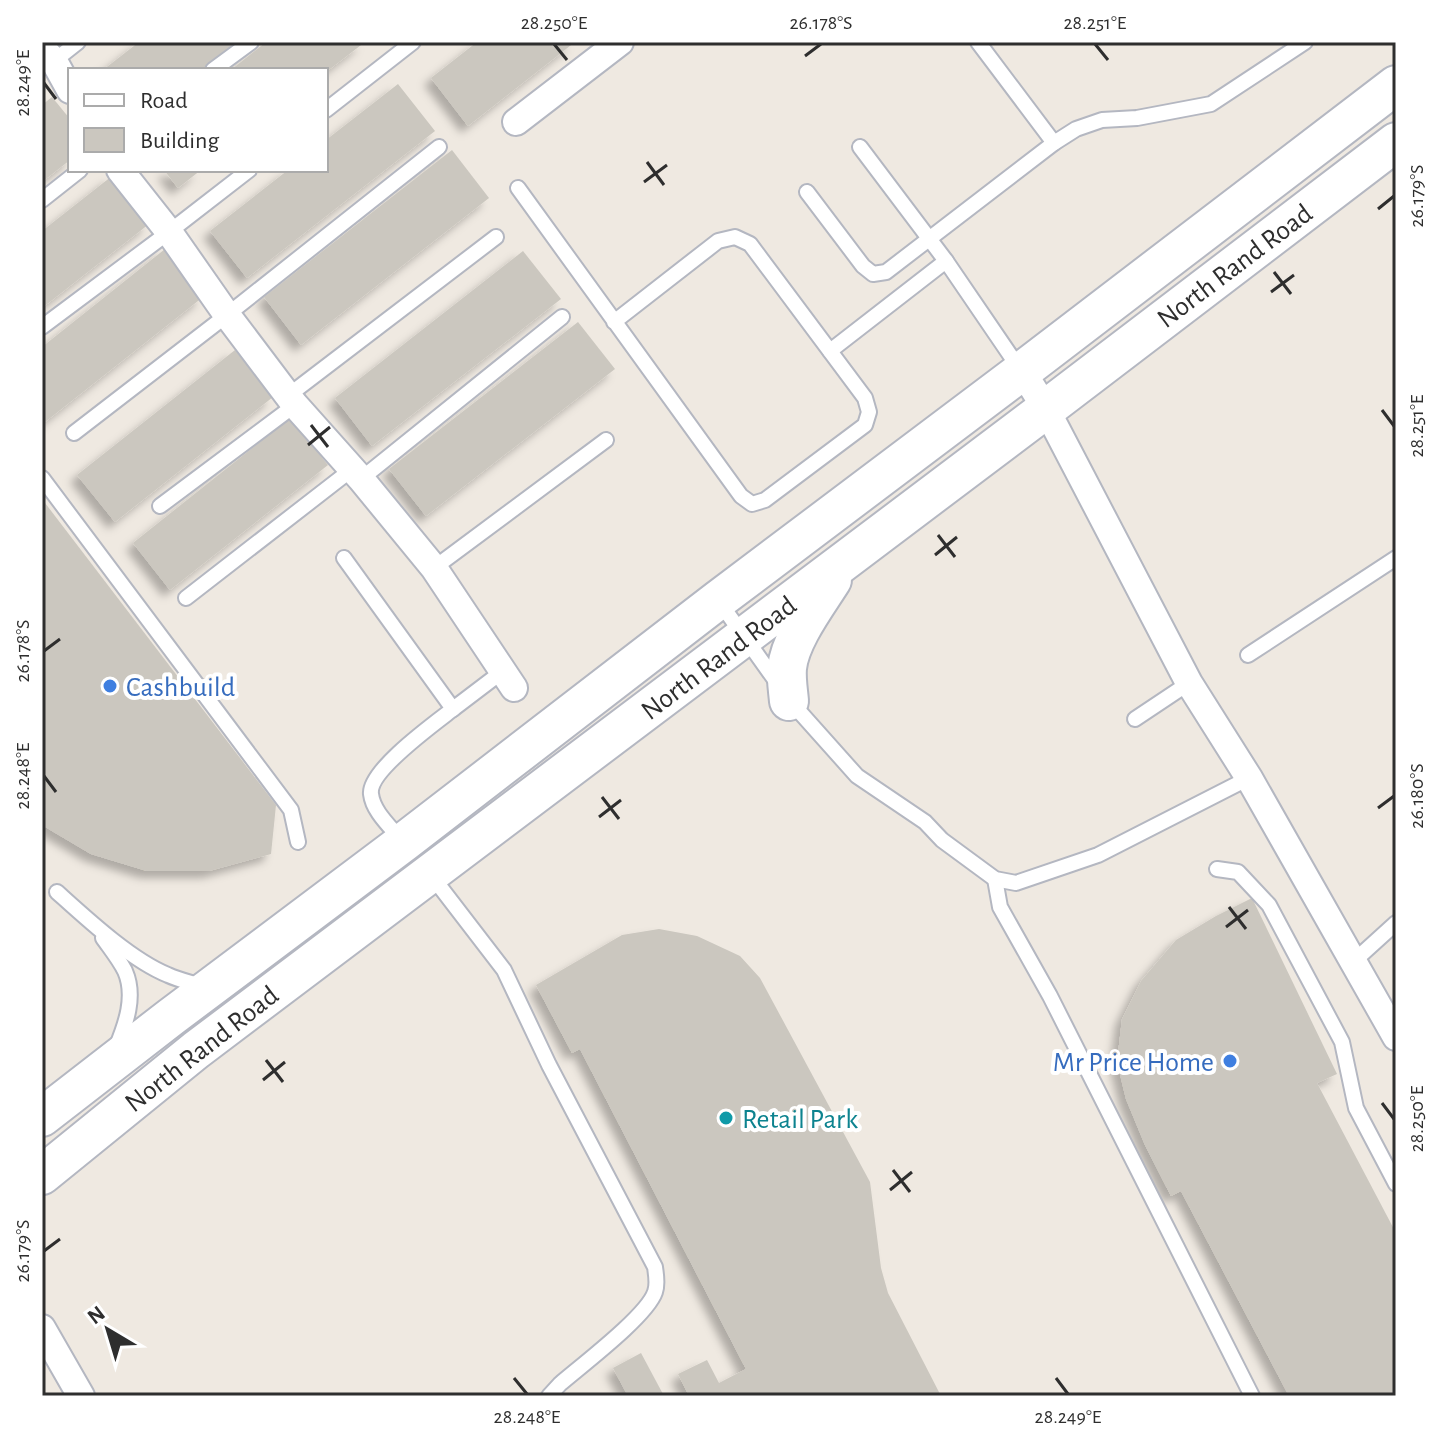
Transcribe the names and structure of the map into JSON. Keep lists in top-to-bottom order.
{
  "streets": {
    "main road": ["North Rand Road"]
  },
  "places": ["Cashbuild", "Mr Price Home", "Retail Park"],
  "legend": ["Road", "Building"],
  "north": "top left",
  "coordinates": [
    "28.250°E",
    "26.178°S",
    "28.251°E",
    "28.249°E",
    "26.179°S",
    "28.248°E",
    "26.180°S"
  ]
}
